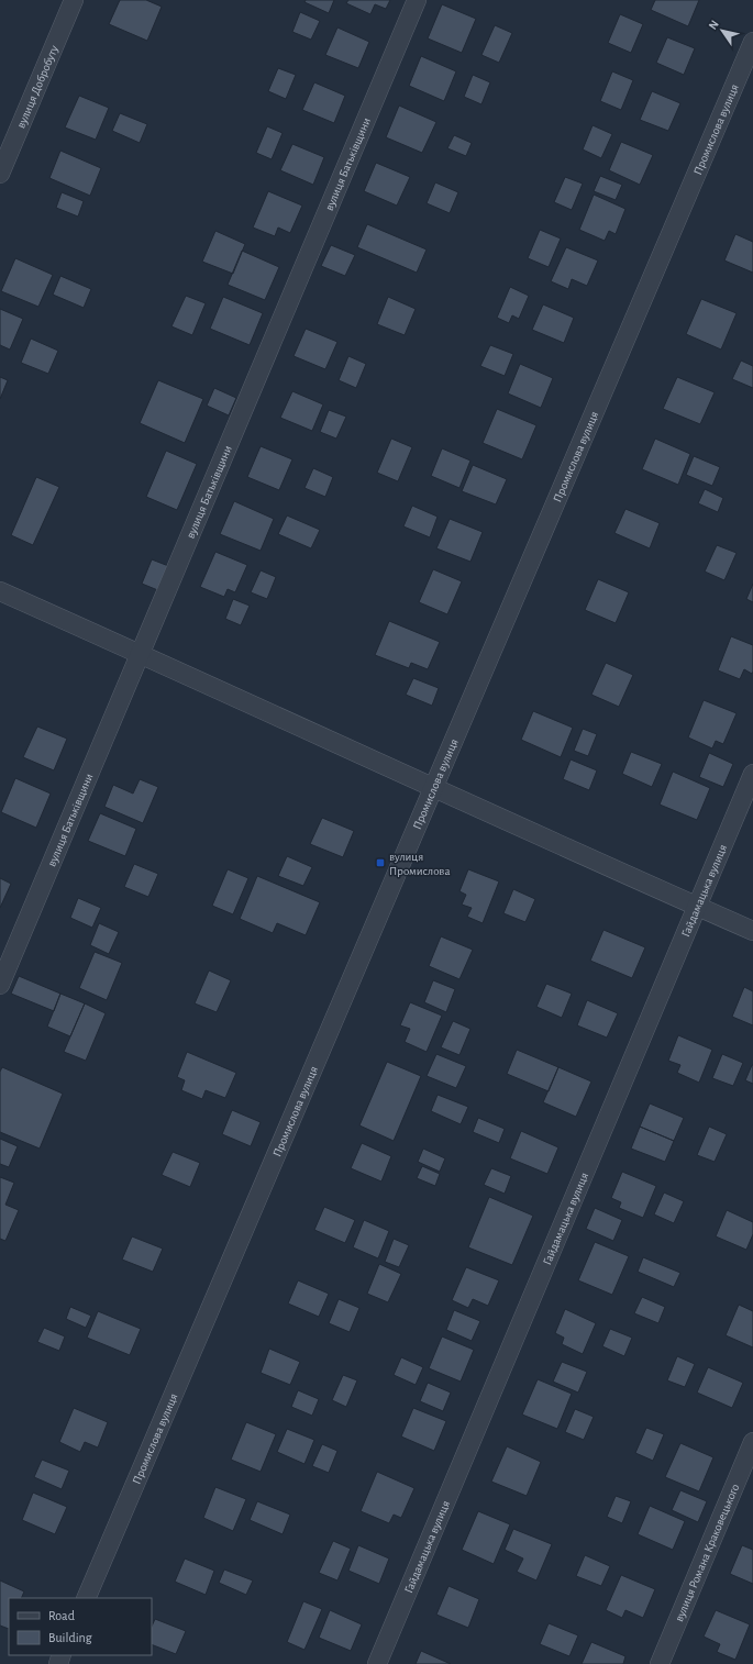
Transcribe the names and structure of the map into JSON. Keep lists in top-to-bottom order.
{
  "streets": {
    "street": [
      "вулиця Добробуту",
      "Промислова вулиця",
      "вулиця Батьківщини",
      "Гайдамацька вулиця",
      "вулиця Романа Краковецького"
    ]
  },
  "places": {
    "transit": ["вулиця Промислова"]
  },
  "legend": ["Road", "Building"],
  "north": "top left"
}
